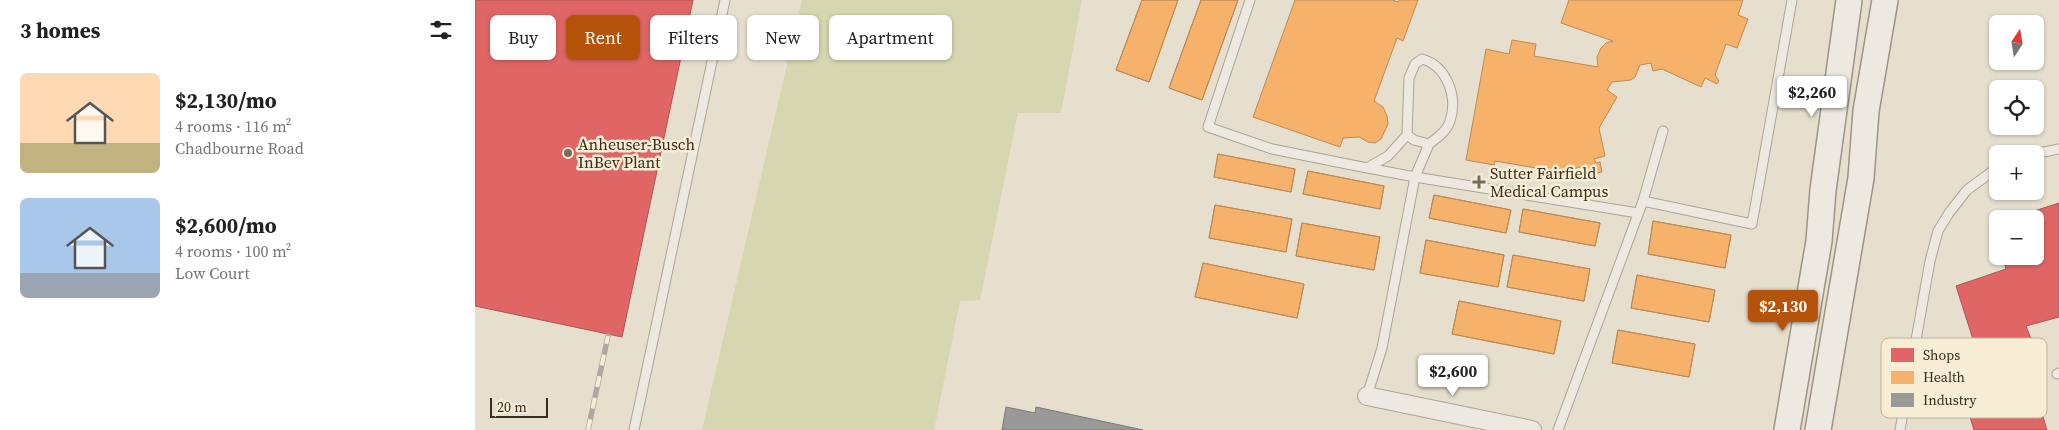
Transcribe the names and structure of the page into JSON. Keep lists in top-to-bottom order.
{
  "places": {
    "other": ["Anheuser-Busch InBev Plant"],
    "health": ["Sutter Fairfield Medical Campus"]
  },
  "legend": ["Shops", "Health", "Industry"],
  "scale_bar": "20 m",
  "north": "top",
  "page": {
    "heading": "3 homes",
    "map_buttons": ["+", "−"],
    "chip": [
      "Buy",
      "Rent",
      "Filters",
      "New",
      "Apartment"
    ],
    "list": [
      {
        "name": "$2,130/mo",
        "note": "4 rooms · 116 m² · Chadbourne Road"
      },
      {
        "name": "$2,600/mo",
        "note": "4 rooms · 100 m² · Low Court"
      }
    ],
    "price": ["$2,260", "$2,130", "$2,600"],
    "scale": "20 m"
  }
}
